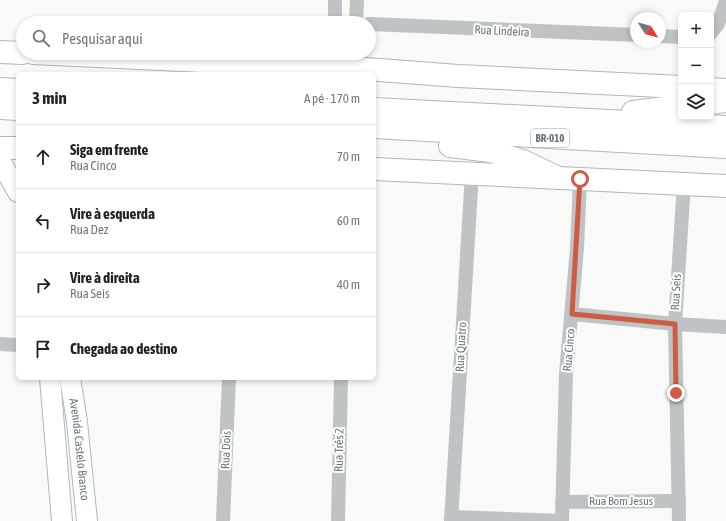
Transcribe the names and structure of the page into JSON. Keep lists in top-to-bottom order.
{
  "streets": {
    "main road": ["BR-010", "Avenida Castelo Branco"],
    "street": [
      "Rua Lindeira",
      "Rua Seis",
      "Rua Quatro",
      "Rua Cinco",
      "Rua Dois",
      "Rua Três 2",
      "Rua Bom Jesus"
    ]
  },
  "crossings": [
    ["Rua Seis", "Rua Bom Jesus"],
    ["Rua Cinco", "Rua Bom Jesus"]
  ],
  "north": "bottom right",
  "page": {
    "map_buttons": ["+", "−"],
    "search": "Pesquisar aqui",
    "heading": ["3 min", "A pé · 170 m"],
    "list": [
      ["Siga em frente", "Rua Cinco", "70 m"],
      ["Vire à esquerda", "Rua Dez", "60 m"],
      ["Vire à direita", "Rua Seis", "40 m"],
      "Chegada ao destino"
    ]
  }
}
